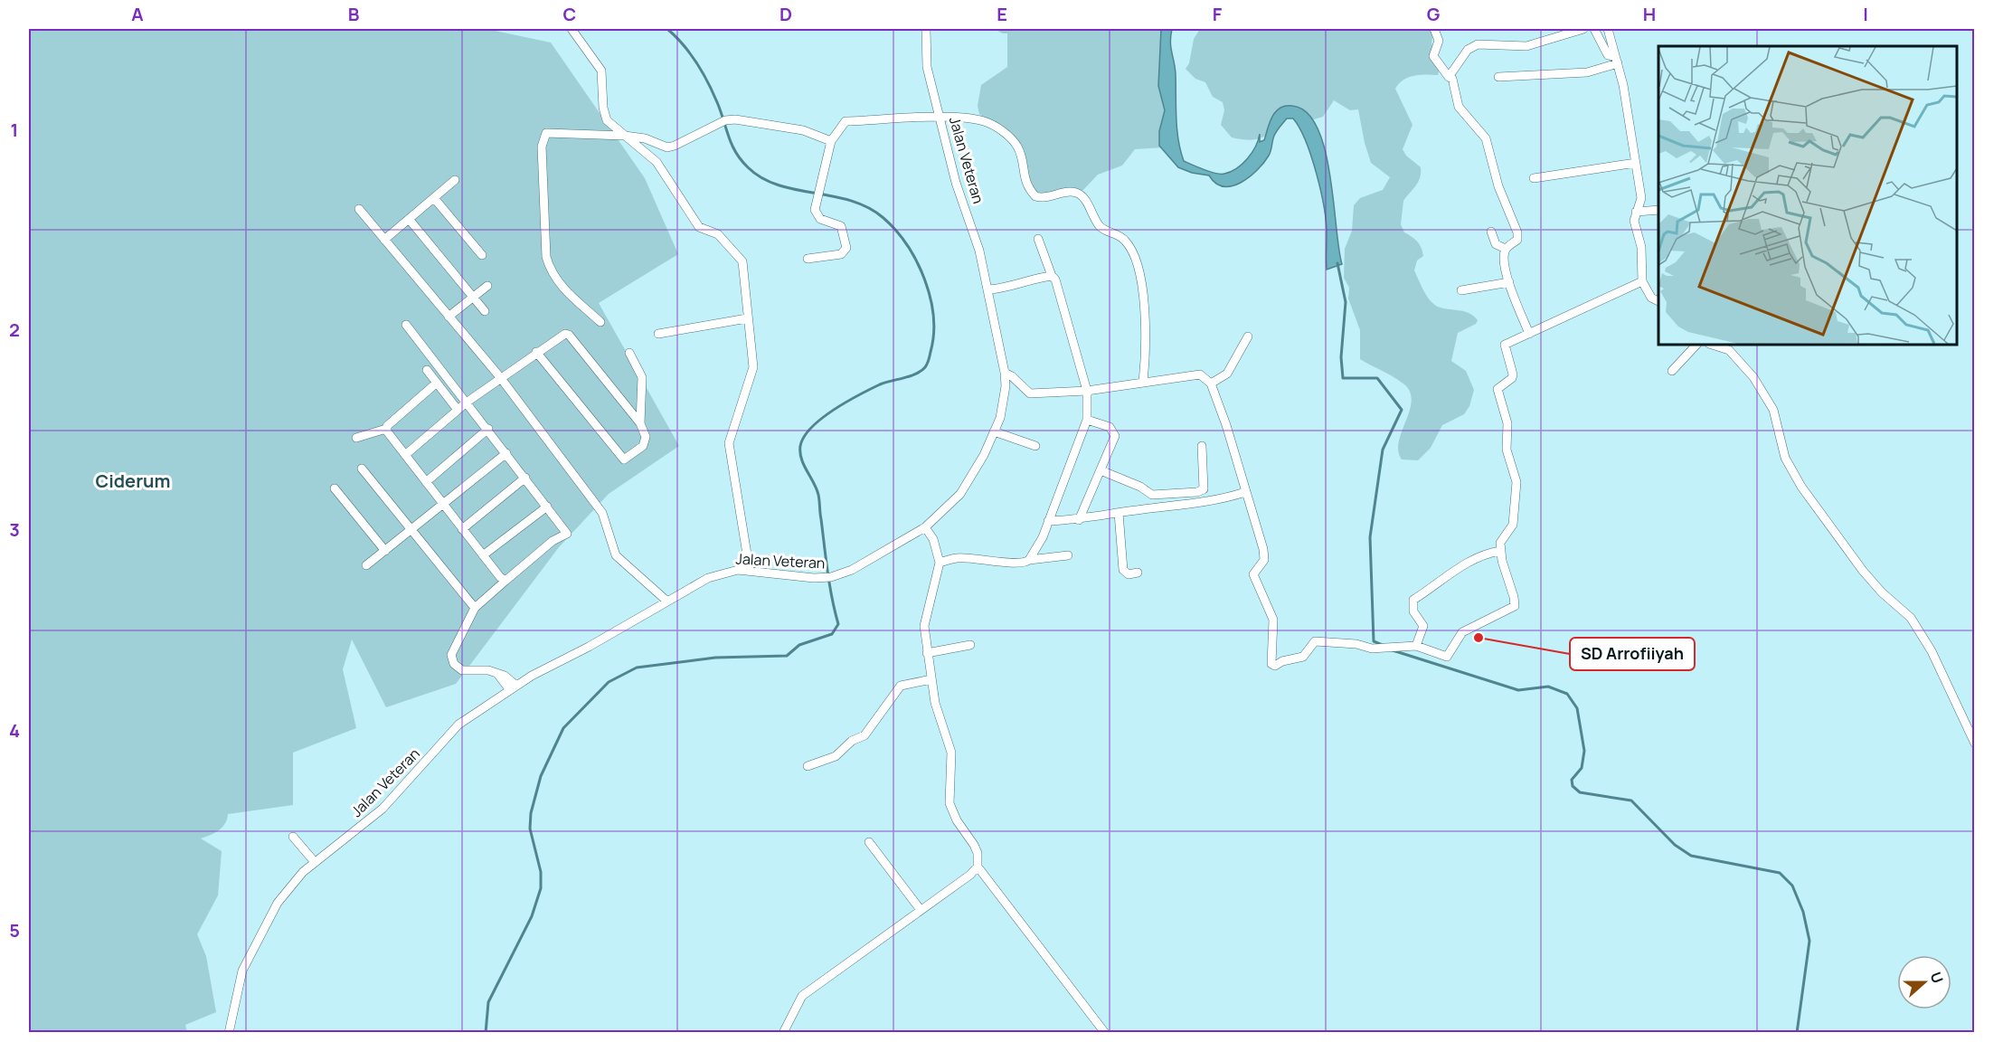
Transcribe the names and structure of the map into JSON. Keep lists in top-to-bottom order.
{
  "streets": {
    "street": ["Jalan Veteran"]
  },
  "districts": ["Ciderum"],
  "places": ["SD Arrofiiyah"],
  "north": "right",
  "grid": {
    "columns": [
      "A",
      "B",
      "C",
      "D",
      "E",
      "F",
      "G",
      "H",
      "I"
    ],
    "rows": [
      "1",
      "2",
      "3",
      "4",
      "5"
    ]
  }
}
